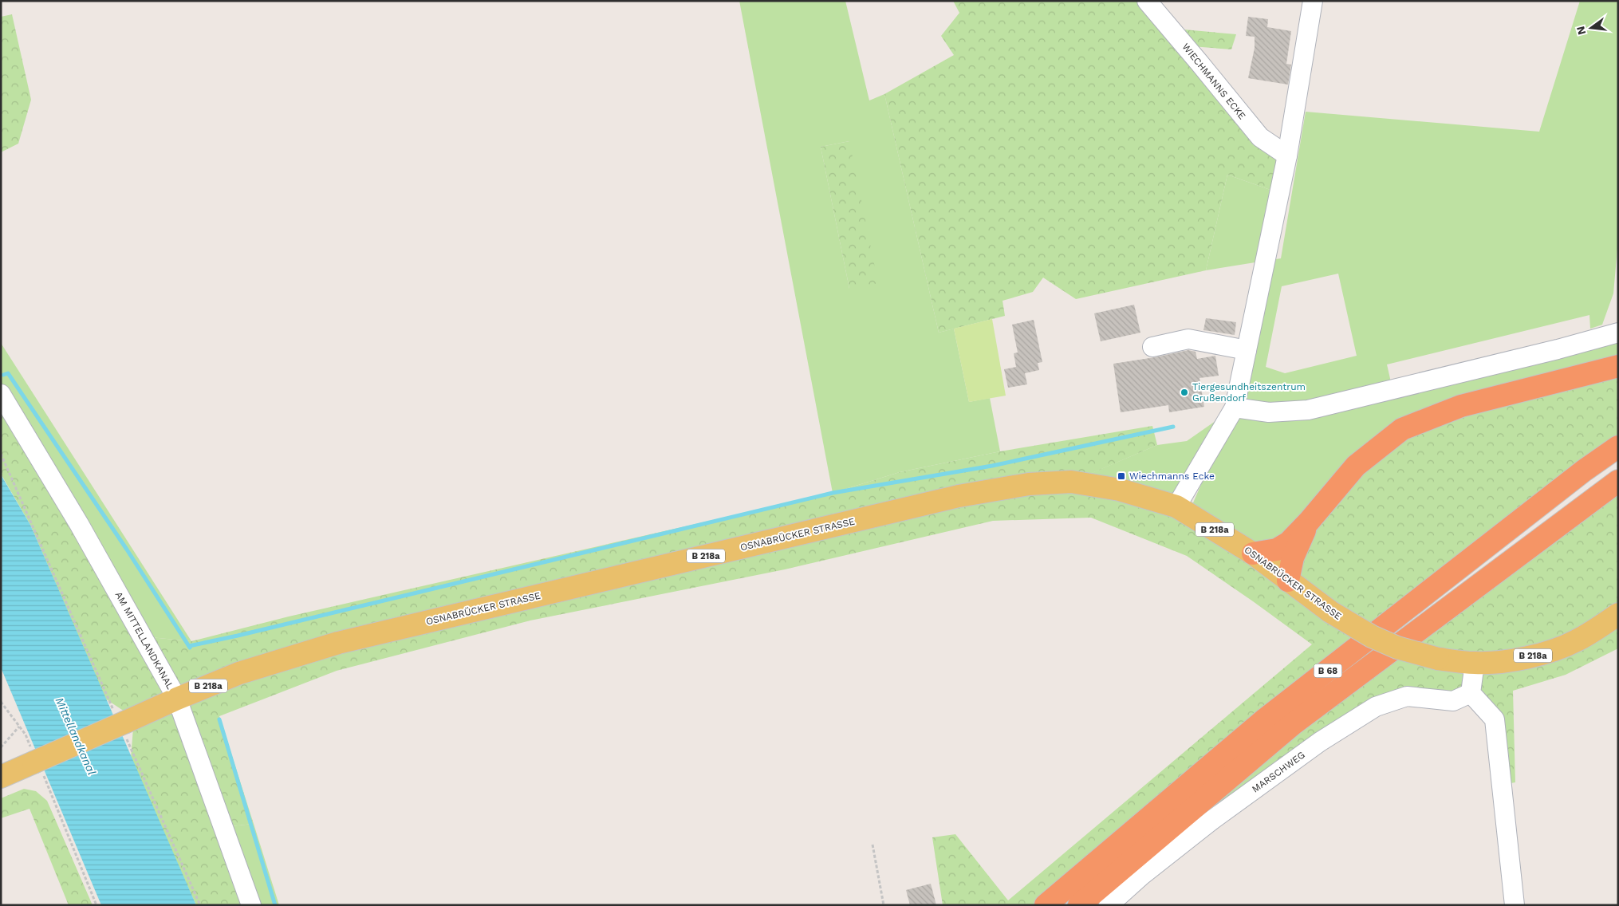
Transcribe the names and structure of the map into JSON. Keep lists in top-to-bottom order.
{
  "streets": {
    "highway": ["B 68"],
    "main road": ["B 218a", "OSNABRÜCKER STRASSE"],
    "street": ["WIECHMANNS ECKE", "AM MITTELLANDKANAL", "MARSCHWEG"]
  },
  "crossings": [
    ["B 218a", "OSNABRÜCKER STRASSE"],
    ["OSNABRÜCKER STRASSE", "AM MITTELLANDKANAL"]
  ],
  "water": ["Mittellandkanal"],
  "places": {
    "other": ["Tiergesundheitszentrum Grußendorf"],
    "transit": ["Wiechmanns Ecke"]
  },
  "north": "left"
}
